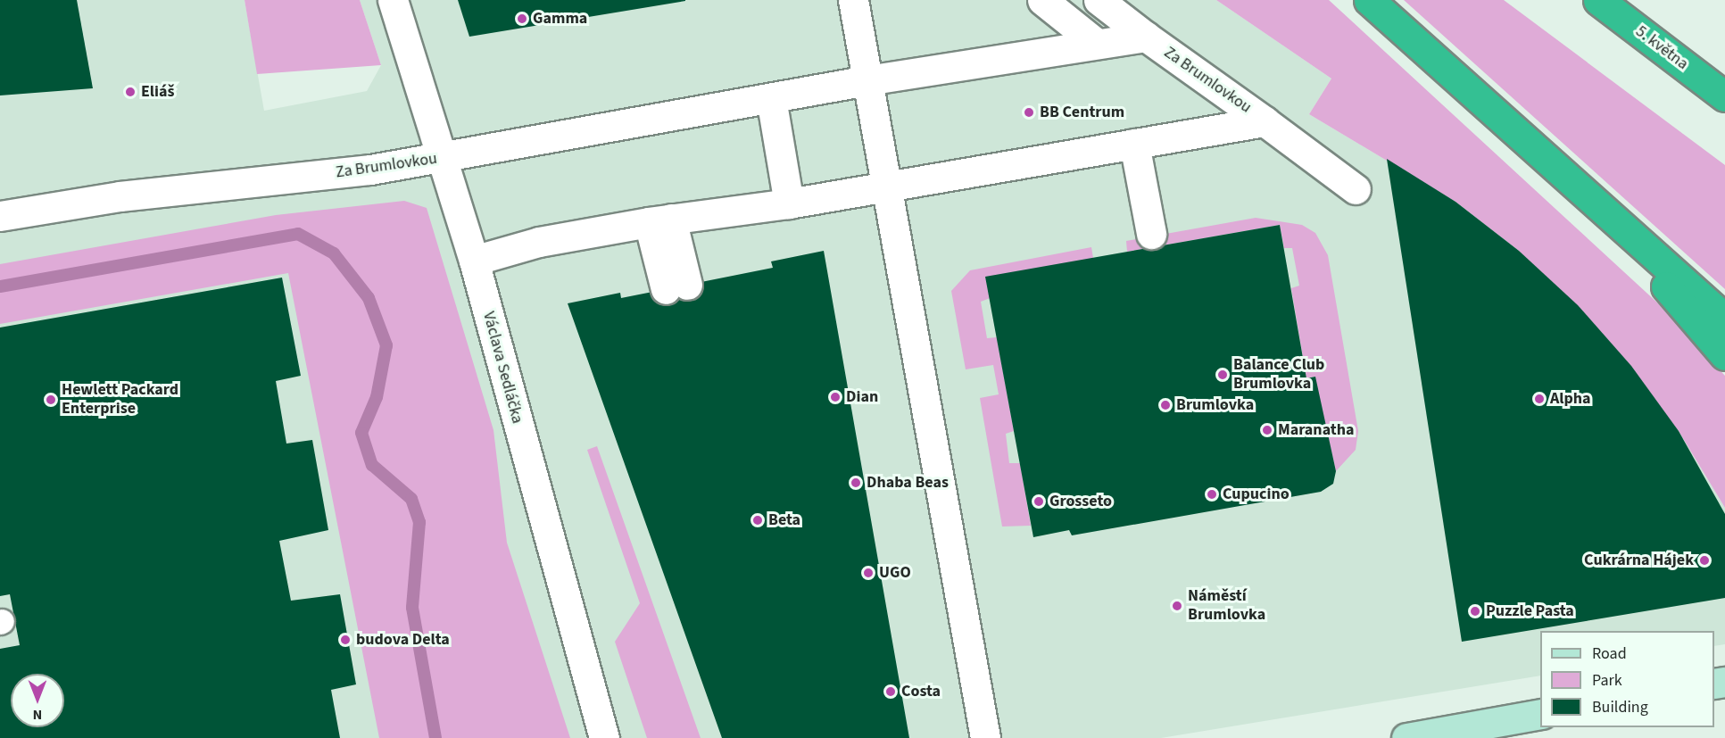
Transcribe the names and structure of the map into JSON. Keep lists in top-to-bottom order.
{
  "streets": {
    "highway": ["5. května"],
    "street": ["Za Brumlovkou", "Václava Sedláčka"]
  },
  "crossings": [
    ["Za Brumlovkou", "Václava Sedláčka"]
  ],
  "places": [
    "Gamma",
    "Eliáš",
    "BB Centrum",
    "Balance Club Brumlovka",
    "Dian",
    "Alpha",
    "Hewlett Packard Enterprise",
    "Brumlovka",
    "Maranatha",
    "Dhaba Beas",
    "Cupucino",
    "Grosseto",
    "Beta",
    "Cukrárna Hájek",
    "UGO",
    "Náměstí Brumlovka",
    "Puzzle Pasta",
    "budova Delta",
    "Costa"
  ],
  "legend": ["Road", "Park", "Building"],
  "north": "bottom"
}
